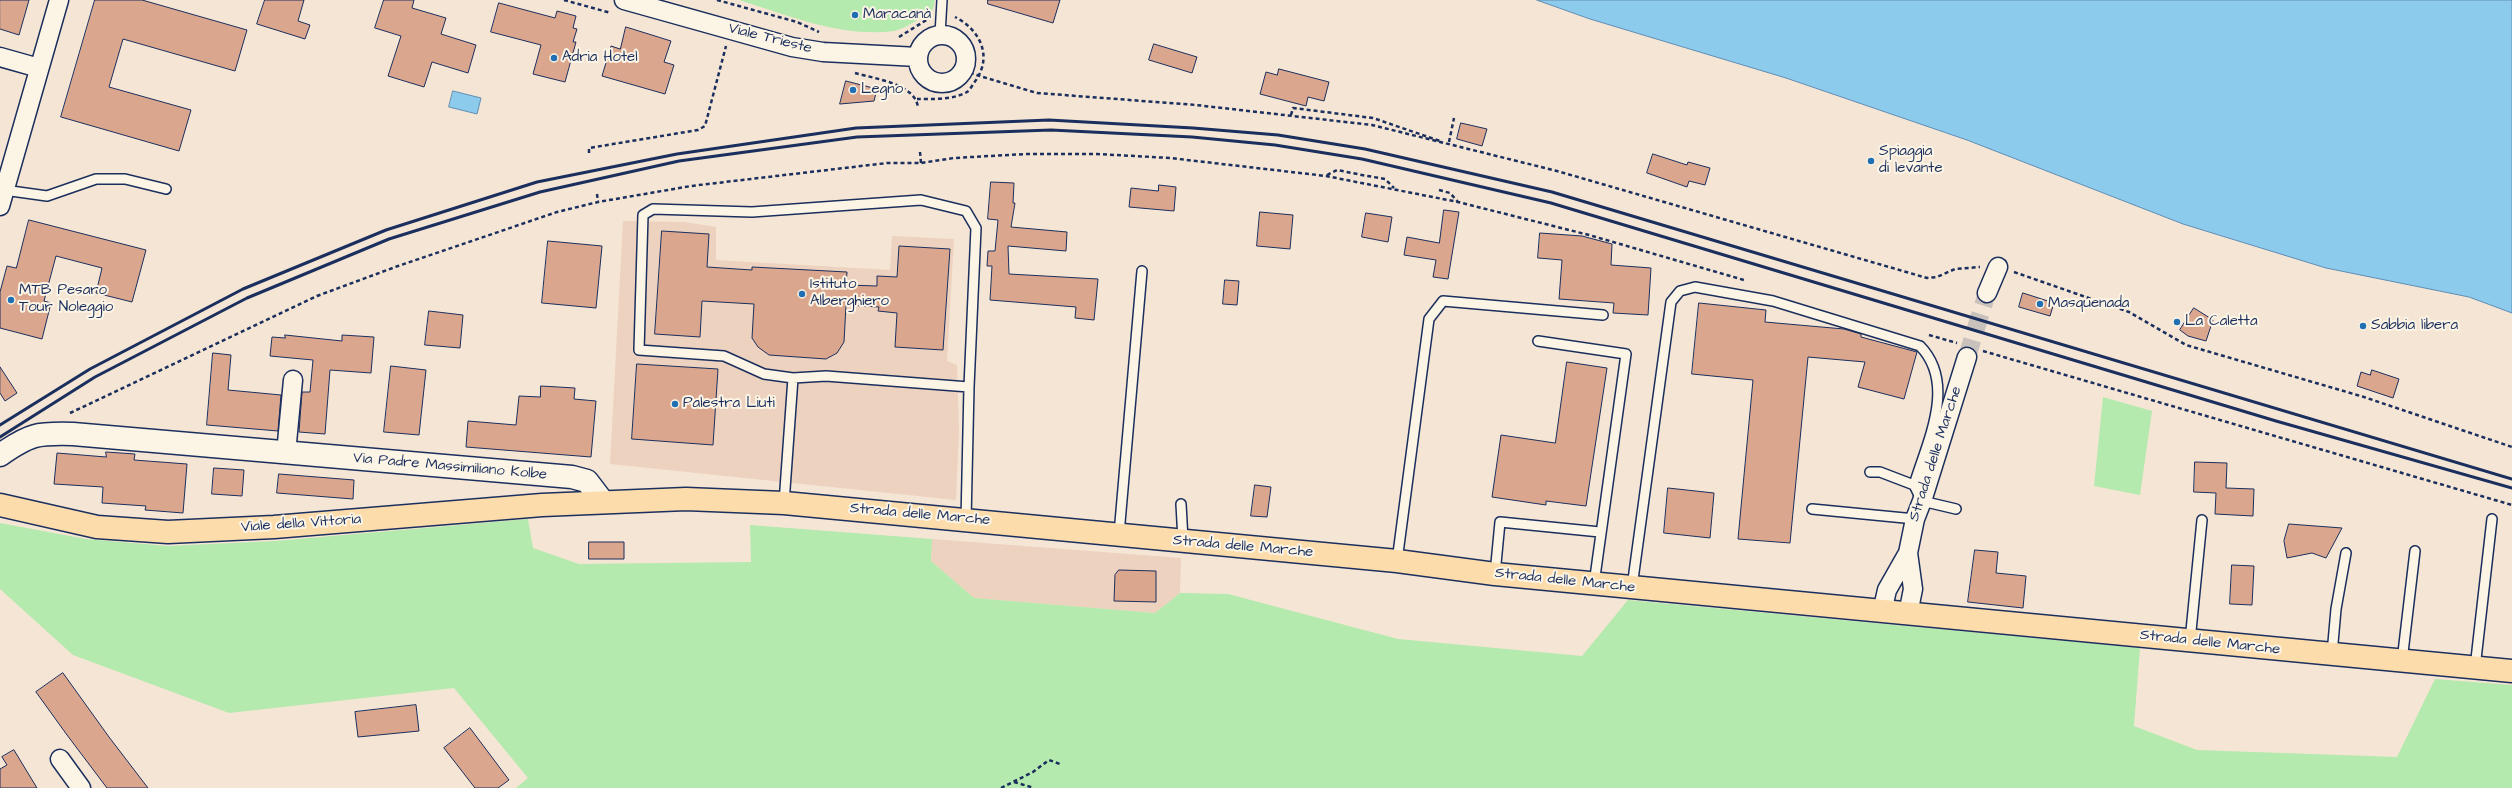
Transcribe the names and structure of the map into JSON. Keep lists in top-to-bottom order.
{
  "streets": {
    "main road": ["Strada delle Marche", "Viale della Vittoria"],
    "street": ["Viale Trieste", "Via Padre Massimiliano Kolbe"]
  },
  "crossings": [
    ["Strada delle Marche", "Via Padre Massimiliano Kolbe"],
    ["Strada delle Marche", "Viale della Vittoria"],
    ["Via Padre Massimiliano Kolbe", "Viale della Vittoria"]
  ],
  "places": [
    "Maracanà",
    "Adria Hotel",
    "Legno",
    "Spiaggia di levante",
    "Istituto Alberghiero",
    "MTB Pesaro Tour Noleggio",
    "Masquenada",
    "La Caletta",
    "Sabbia libera",
    "Palestra Liuti"
  ]
}
